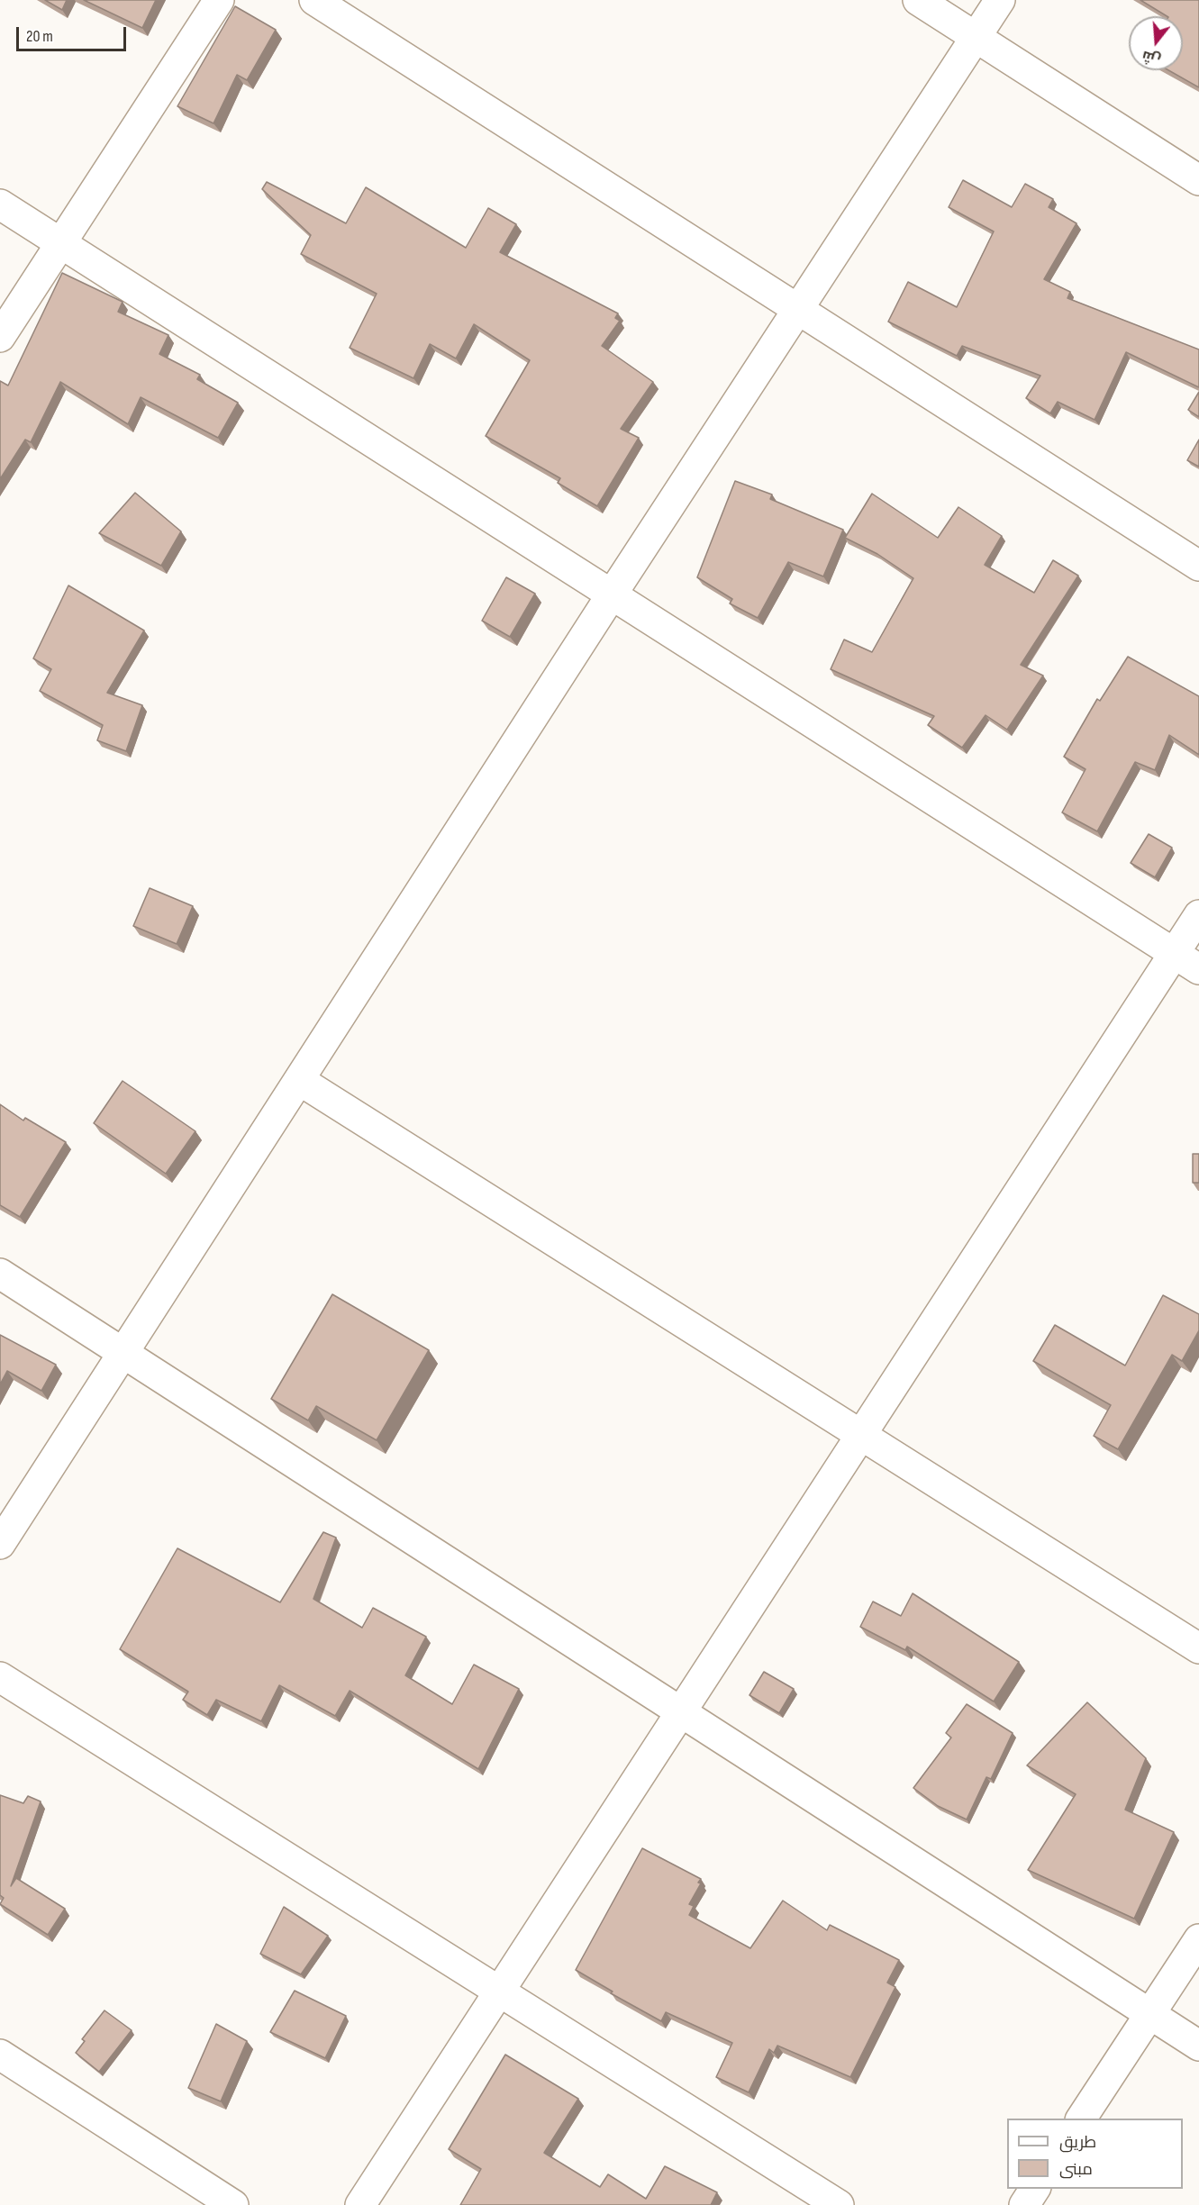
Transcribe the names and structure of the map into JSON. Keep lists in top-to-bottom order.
{
  "legend": ["طريق", "مبنى"],
  "scale_bar": "20 m",
  "north": "bottom"
}
